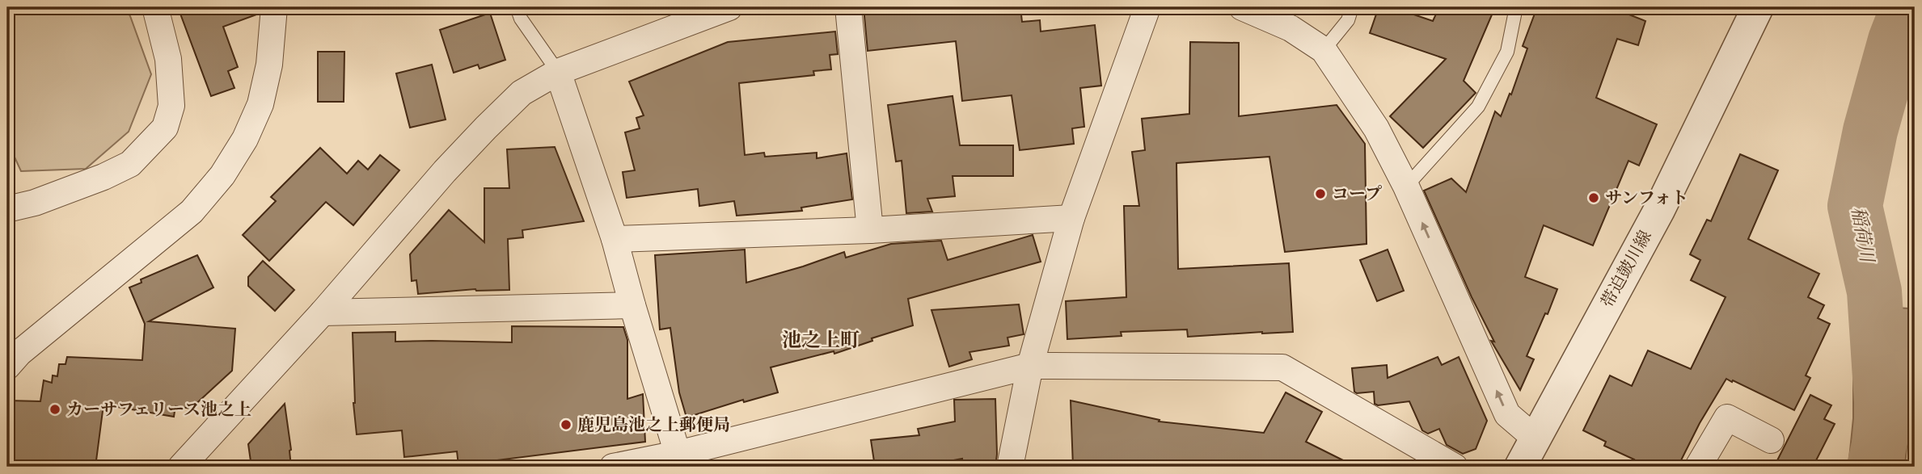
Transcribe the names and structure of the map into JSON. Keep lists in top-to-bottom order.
{
  "streets": {
    "street": ["帯迫皷川線"]
  },
  "districts": ["池之上町"],
  "water": ["稲荷川"],
  "places": [
    "コープ",
    "サンフォト",
    "カーサフェリース池之上",
    "鹿児島池之上郵便局"
  ]
}
